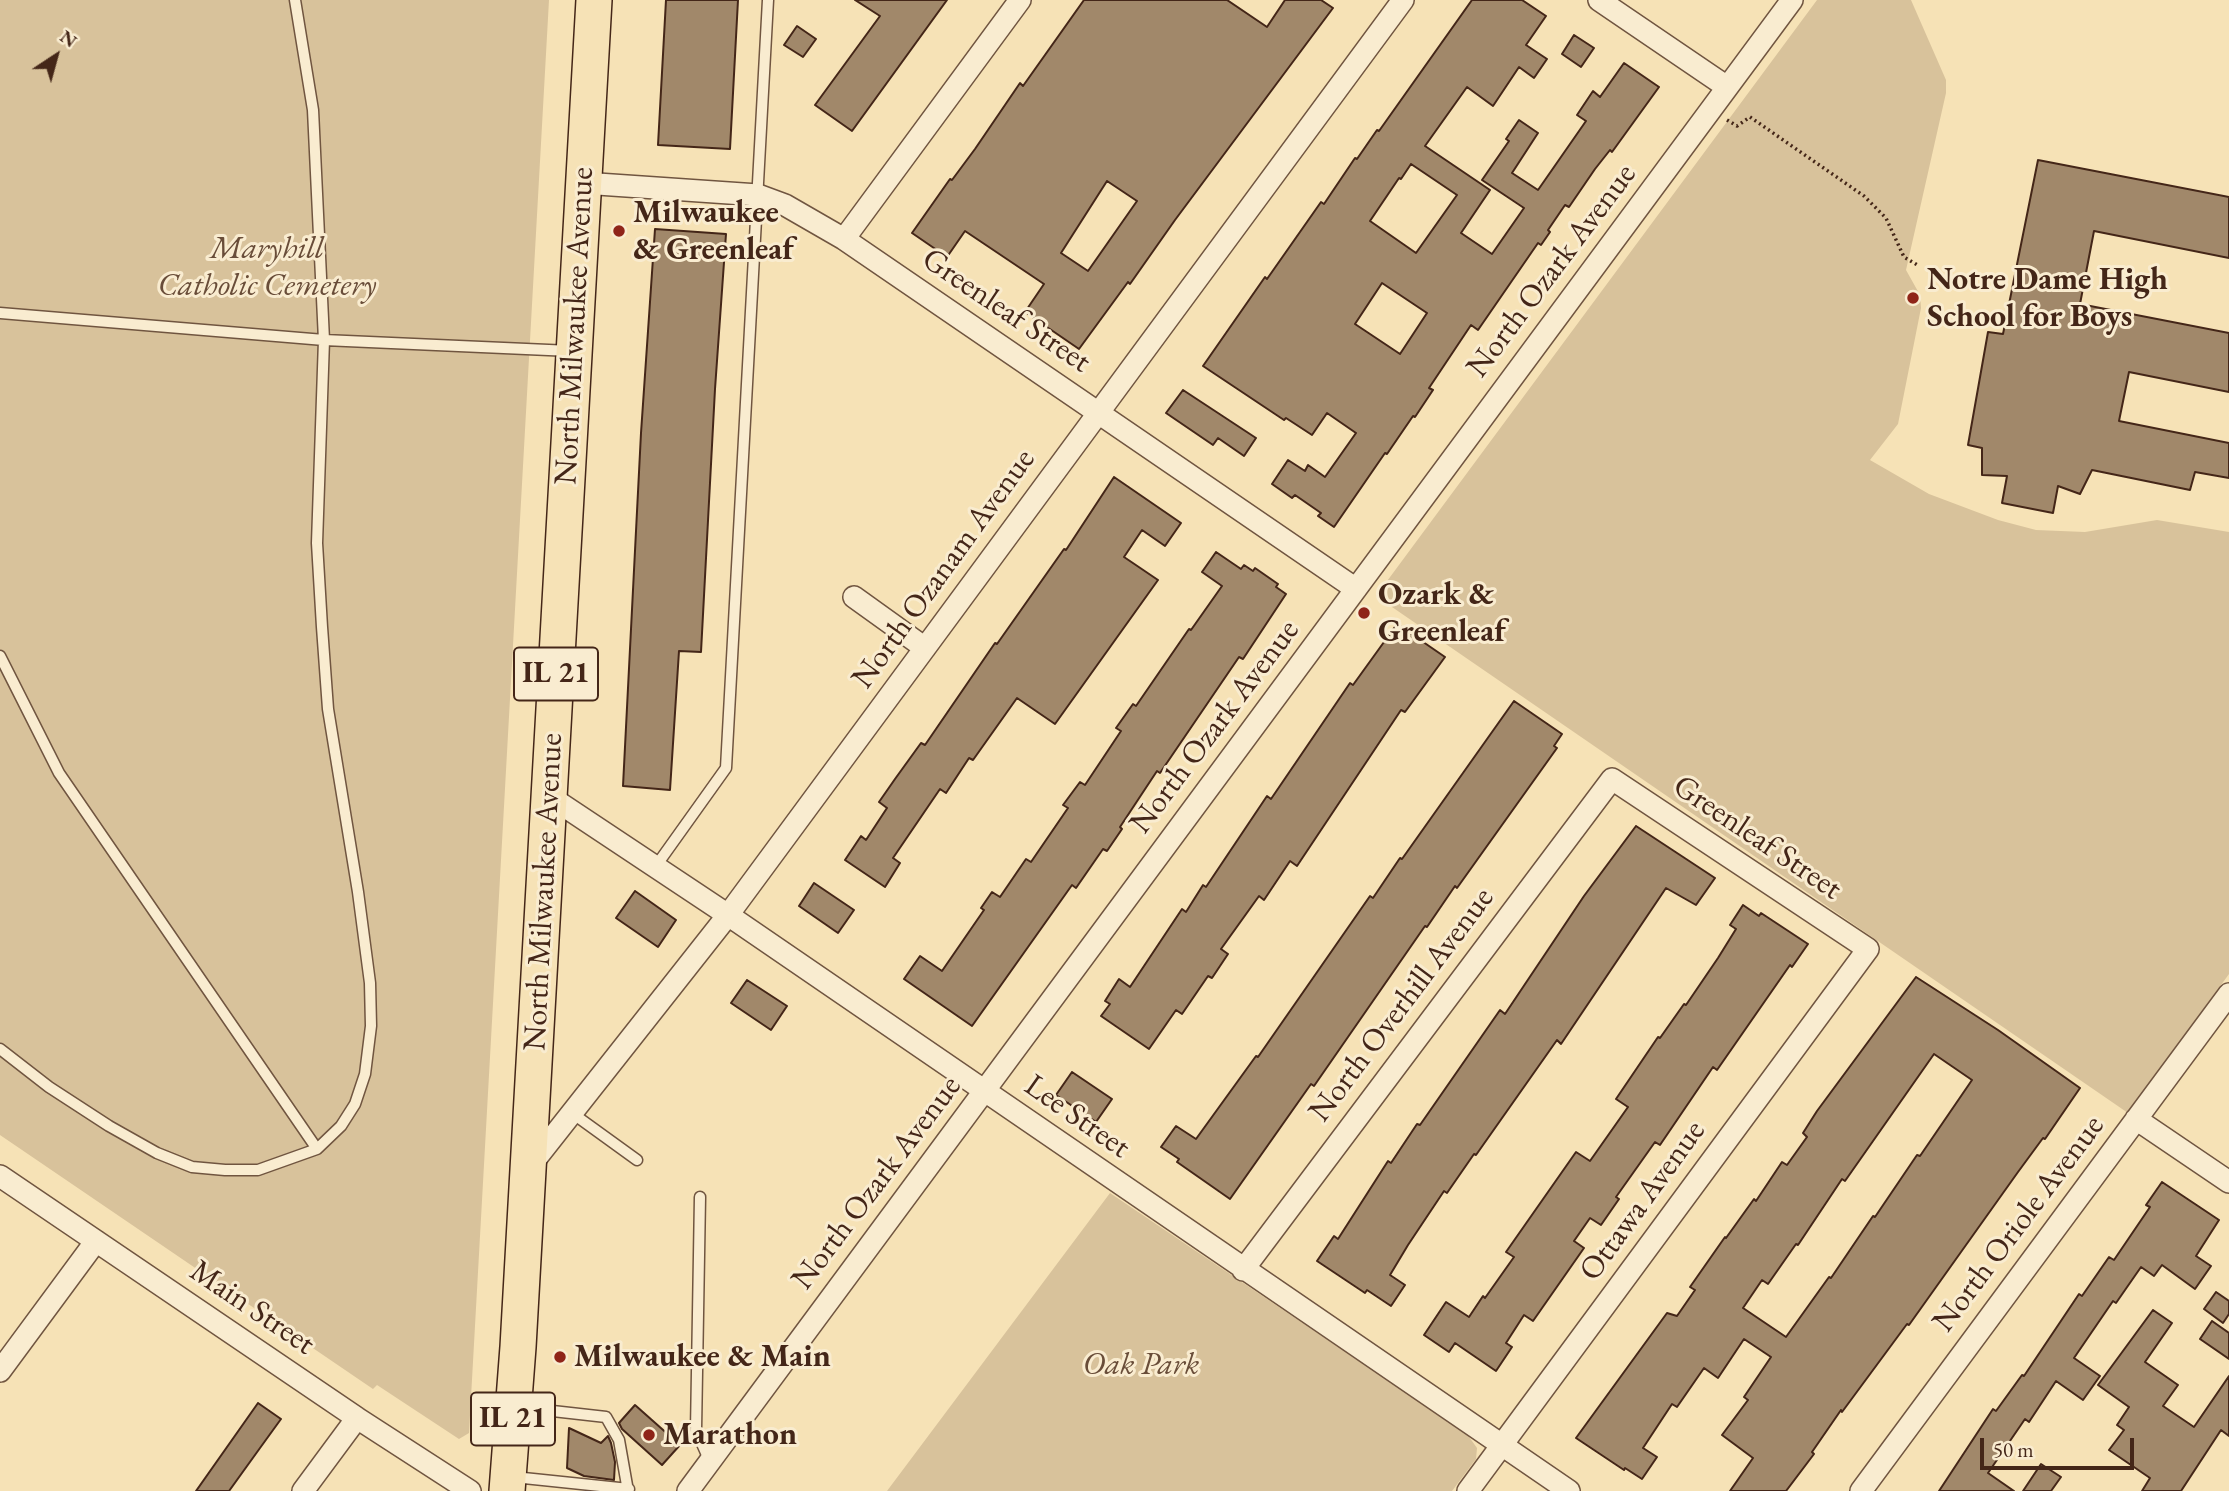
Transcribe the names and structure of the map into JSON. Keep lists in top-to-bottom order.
{
  "streets": {
    "main road": ["North Milwaukee Avenue", "IL 21"],
    "street": [
      "North Ozark Avenue",
      "Greenleaf Street",
      "North Ozanam Avenue",
      "North Overhill Avenue",
      "Lee Street",
      "Ottawa Avenue",
      "North Oriole Avenue",
      "Main Street"
    ]
  },
  "crossings": [
    ["North Ozark Avenue", "Greenleaf Street"],
    ["North Ozark Avenue", "Lee Street"],
    ["Greenleaf Street", "North Milwaukee Avenue"],
    ["Greenleaf Street", "North Ozanam Avenue"],
    ["Greenleaf Street", "North Overhill Avenue"],
    ["Greenleaf Street", "Ottawa Avenue"],
    ["North Milwaukee Avenue", "North Ozanam Avenue"],
    ["North Milwaukee Avenue", "Lee Street"],
    ["North Ozanam Avenue", "Lee Street"],
    ["North Overhill Avenue", "Lee Street"],
    ["Lee Street", "Ottawa Avenue"]
  ],
  "parks": ["Maryhill Catholic Cemetery", "Oak Park"],
  "places": [
    "Milwaukee & Greenleaf",
    "Notre Dame High School for Boys",
    "Ozark & Greenleaf",
    "Milwaukee & Main",
    "Marathon"
  ],
  "scale_bar": "50 m",
  "north": "top right"
}
